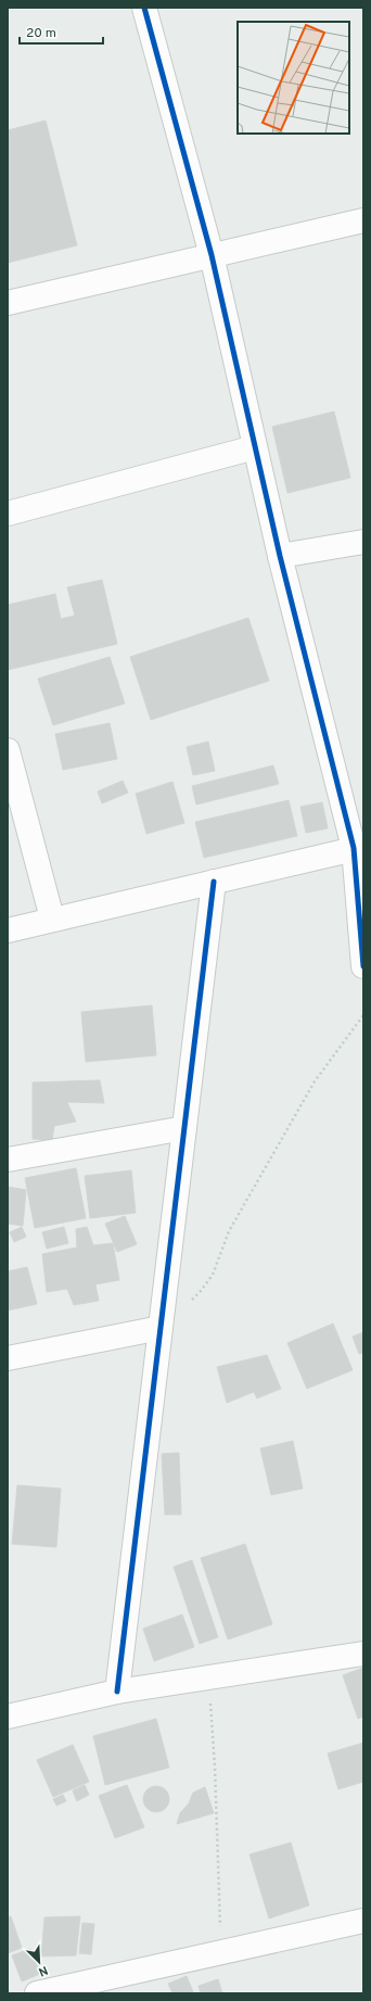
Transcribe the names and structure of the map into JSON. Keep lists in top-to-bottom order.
{
  "scale_bar": "20 m",
  "north": "bottom right"
}
